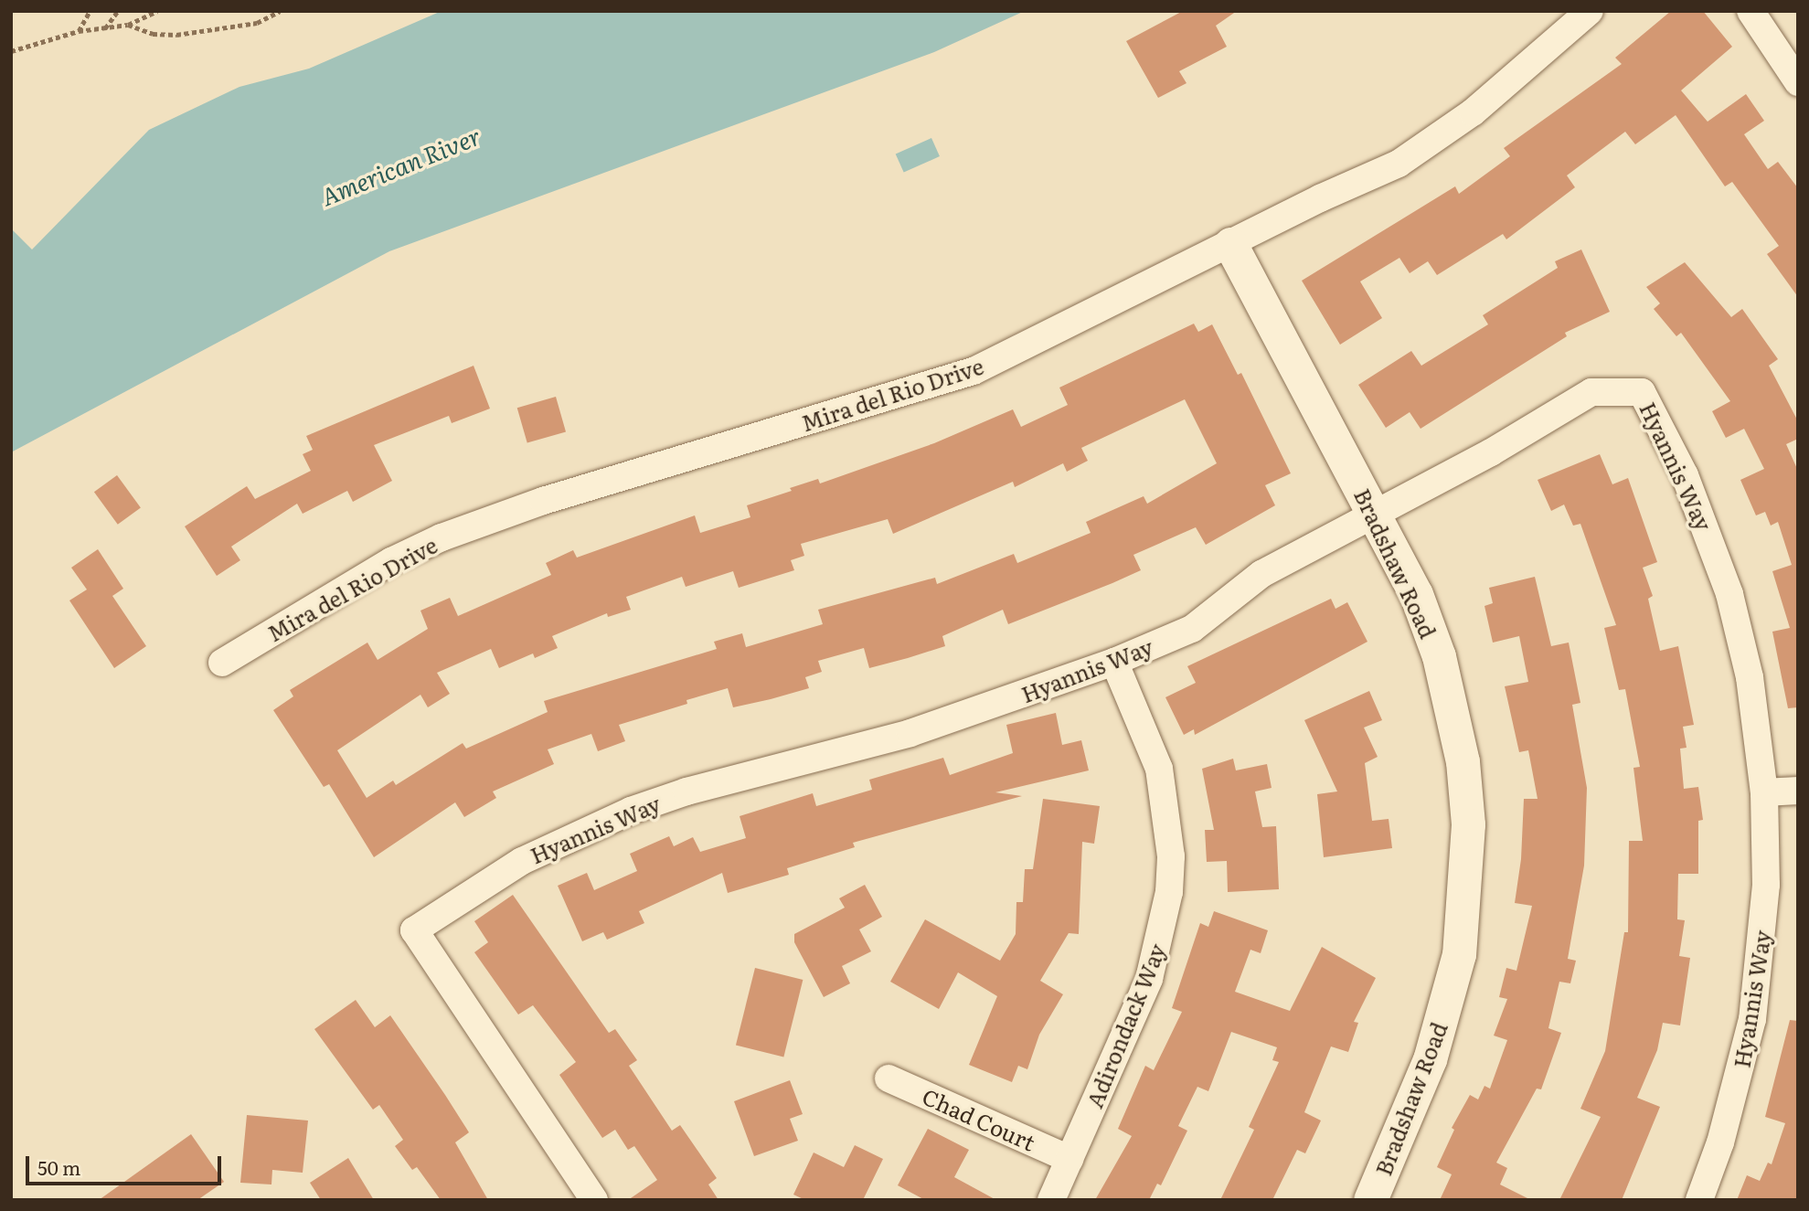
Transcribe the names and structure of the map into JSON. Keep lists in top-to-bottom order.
{
  "streets": {
    "street": [
      "Mira del Rio Drive",
      "Hyannis Way",
      "Bradshaw Road",
      "Adirondack Way",
      "Chad Court"
    ]
  },
  "crossings": [
    ["Mira del Rio Drive", "Bradshaw Road"],
    ["Hyannis Way", "Bradshaw Road"],
    ["Hyannis Way", "Adirondack Way"],
    ["Adirondack Way", "Chad Court"]
  ],
  "water": ["American River"],
  "scale_bar": "50 m"
}
